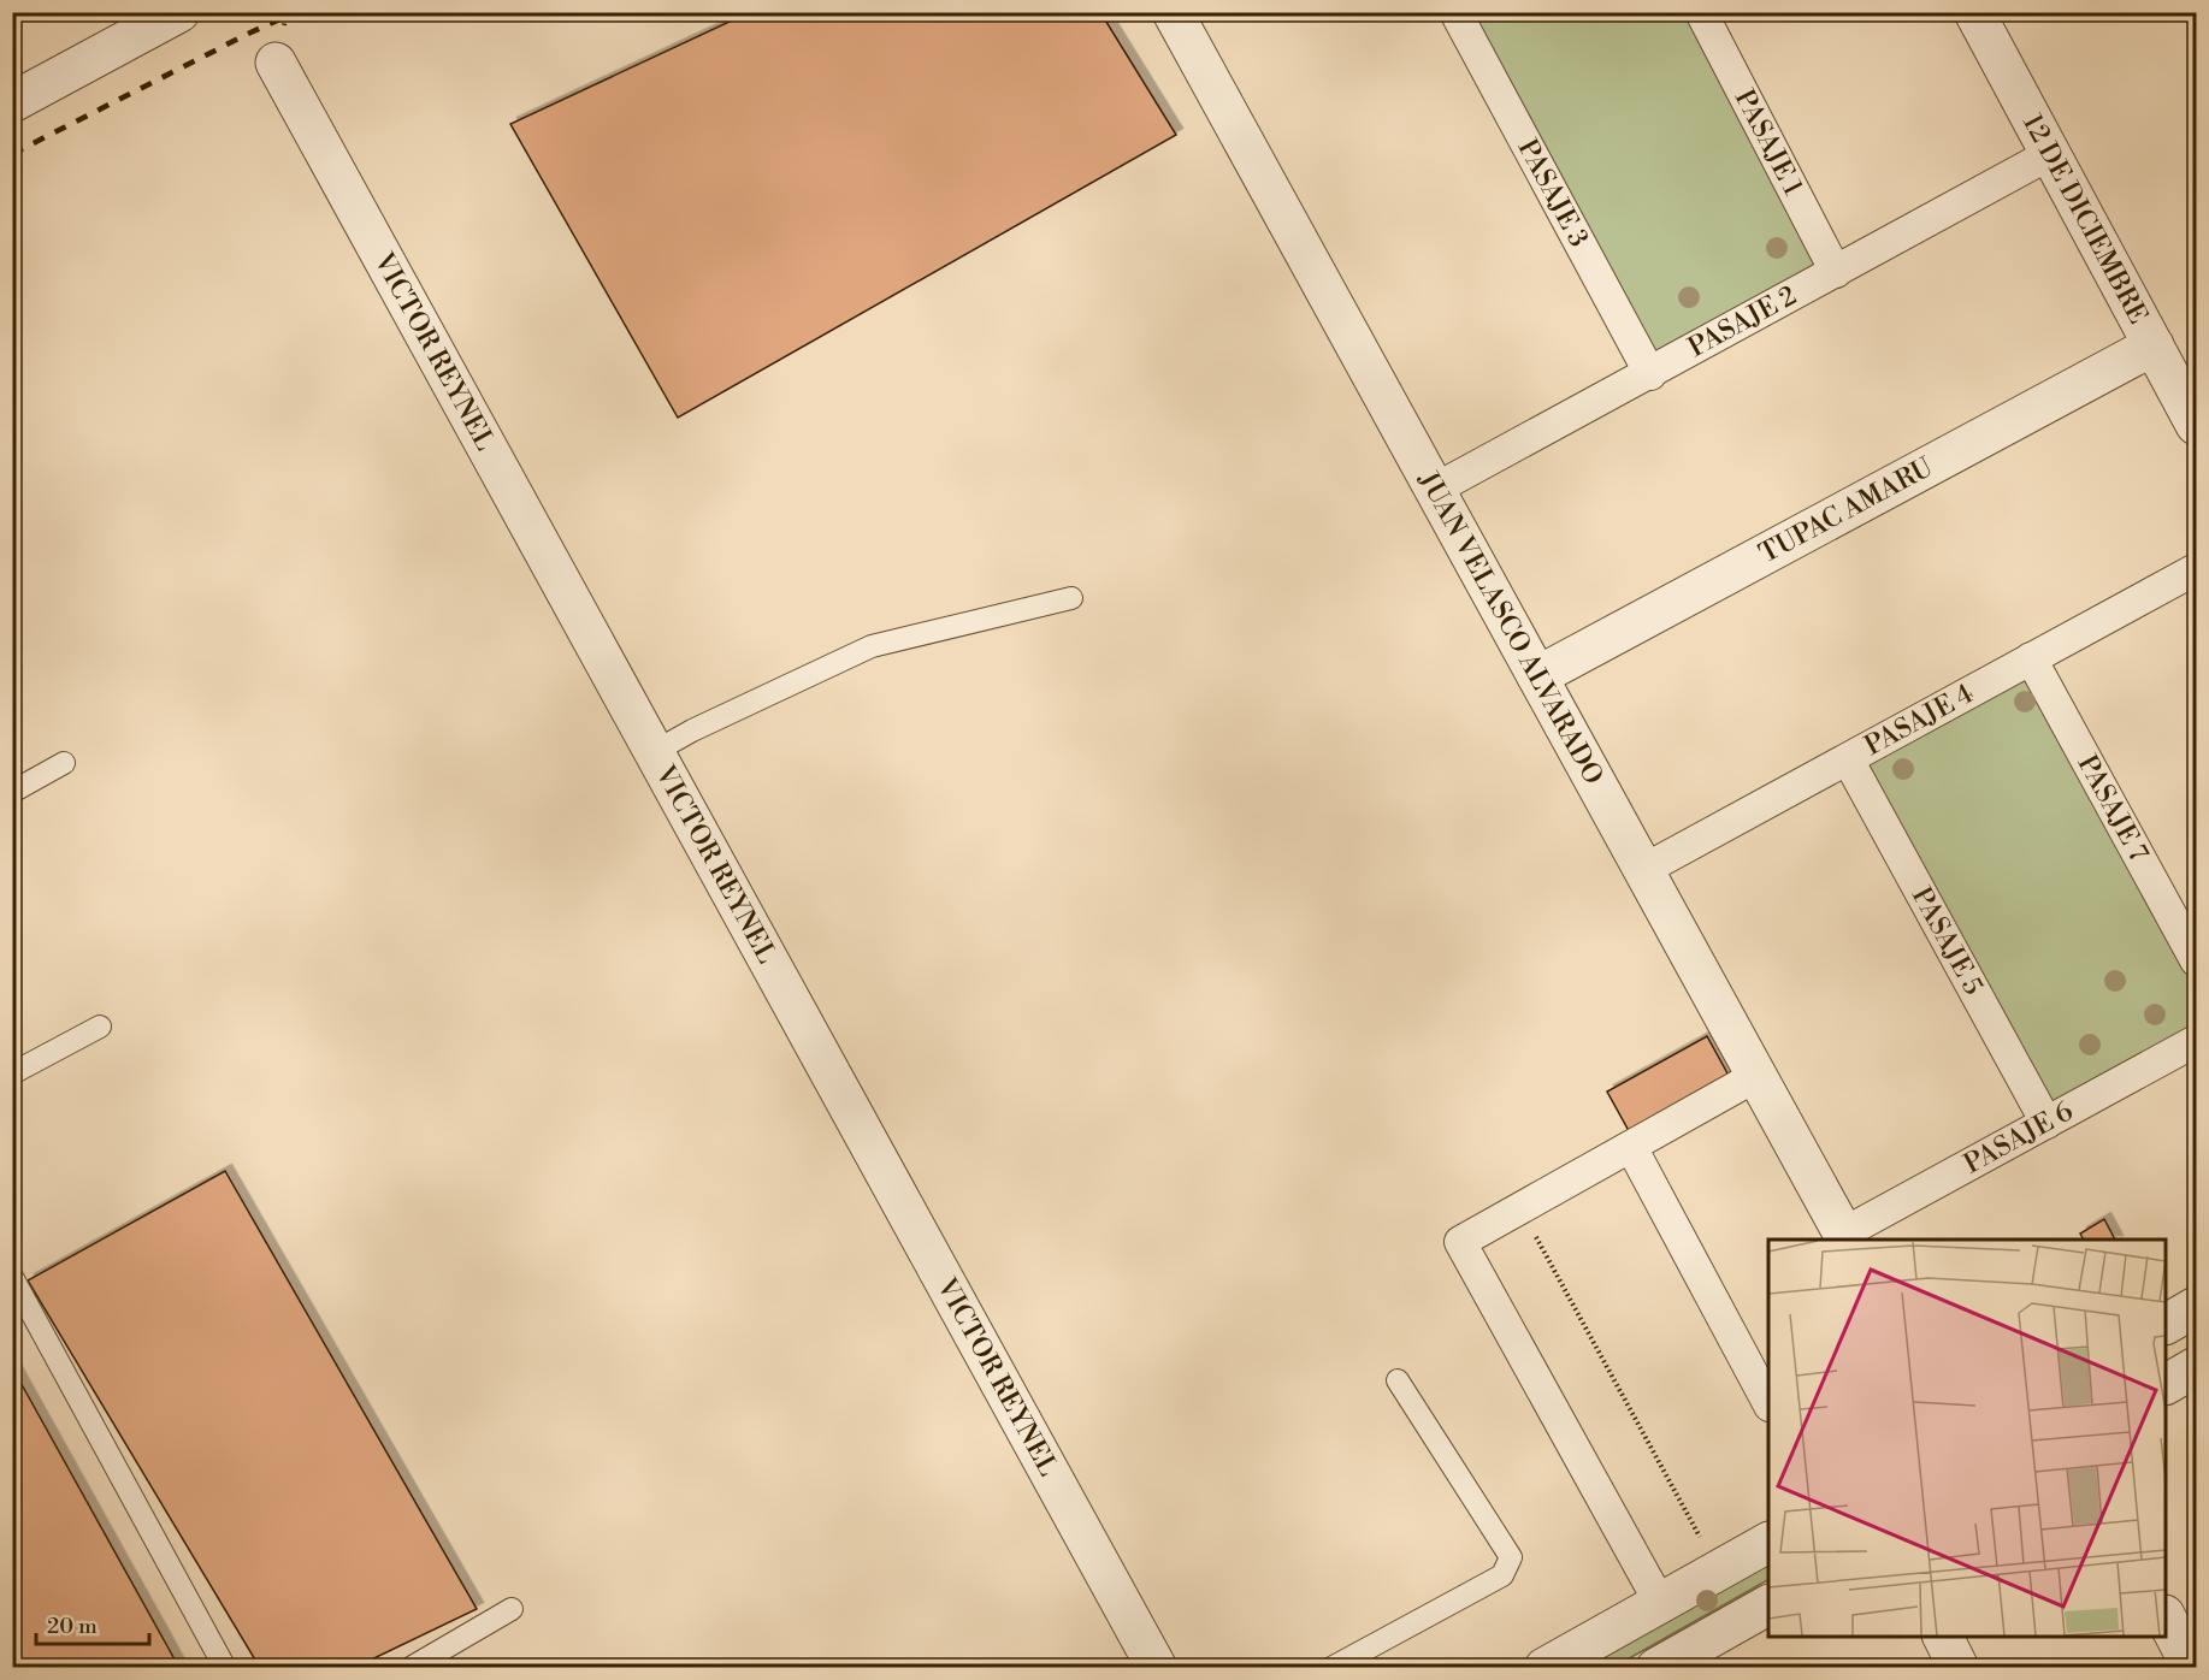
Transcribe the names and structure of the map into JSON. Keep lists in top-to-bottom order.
{
  "streets": {
    "street": [
      "PASAJE 1",
      "PASAJE 3",
      "12 DE DICIEMBRE",
      "PASAJE 2",
      "VICTOR REYNEL",
      "TUPAC AMARU",
      "JUAN VELASCO ALVARADO",
      "PASAJE 4",
      "PASAJE 7",
      "PASAJE 5",
      "PASAJE 6"
    ]
  },
  "crossings": [
    ["PASAJE 1", "PASAJE 2"],
    ["PASAJE 3", "PASAJE 2"],
    ["12 DE DICIEMBRE", "PASAJE 2"],
    ["12 DE DICIEMBRE", "TUPAC AMARU"],
    ["PASAJE 2", "JUAN VELASCO ALVARADO"],
    ["TUPAC AMARU", "JUAN VELASCO ALVARADO"],
    ["JUAN VELASCO ALVARADO", "PASAJE 4"],
    ["JUAN VELASCO ALVARADO", "PASAJE 6"],
    ["PASAJE 4", "PASAJE 7"],
    ["PASAJE 4", "PASAJE 5"],
    ["PASAJE 5", "PASAJE 6"]
  ],
  "scale_bar": "20 m"
}
